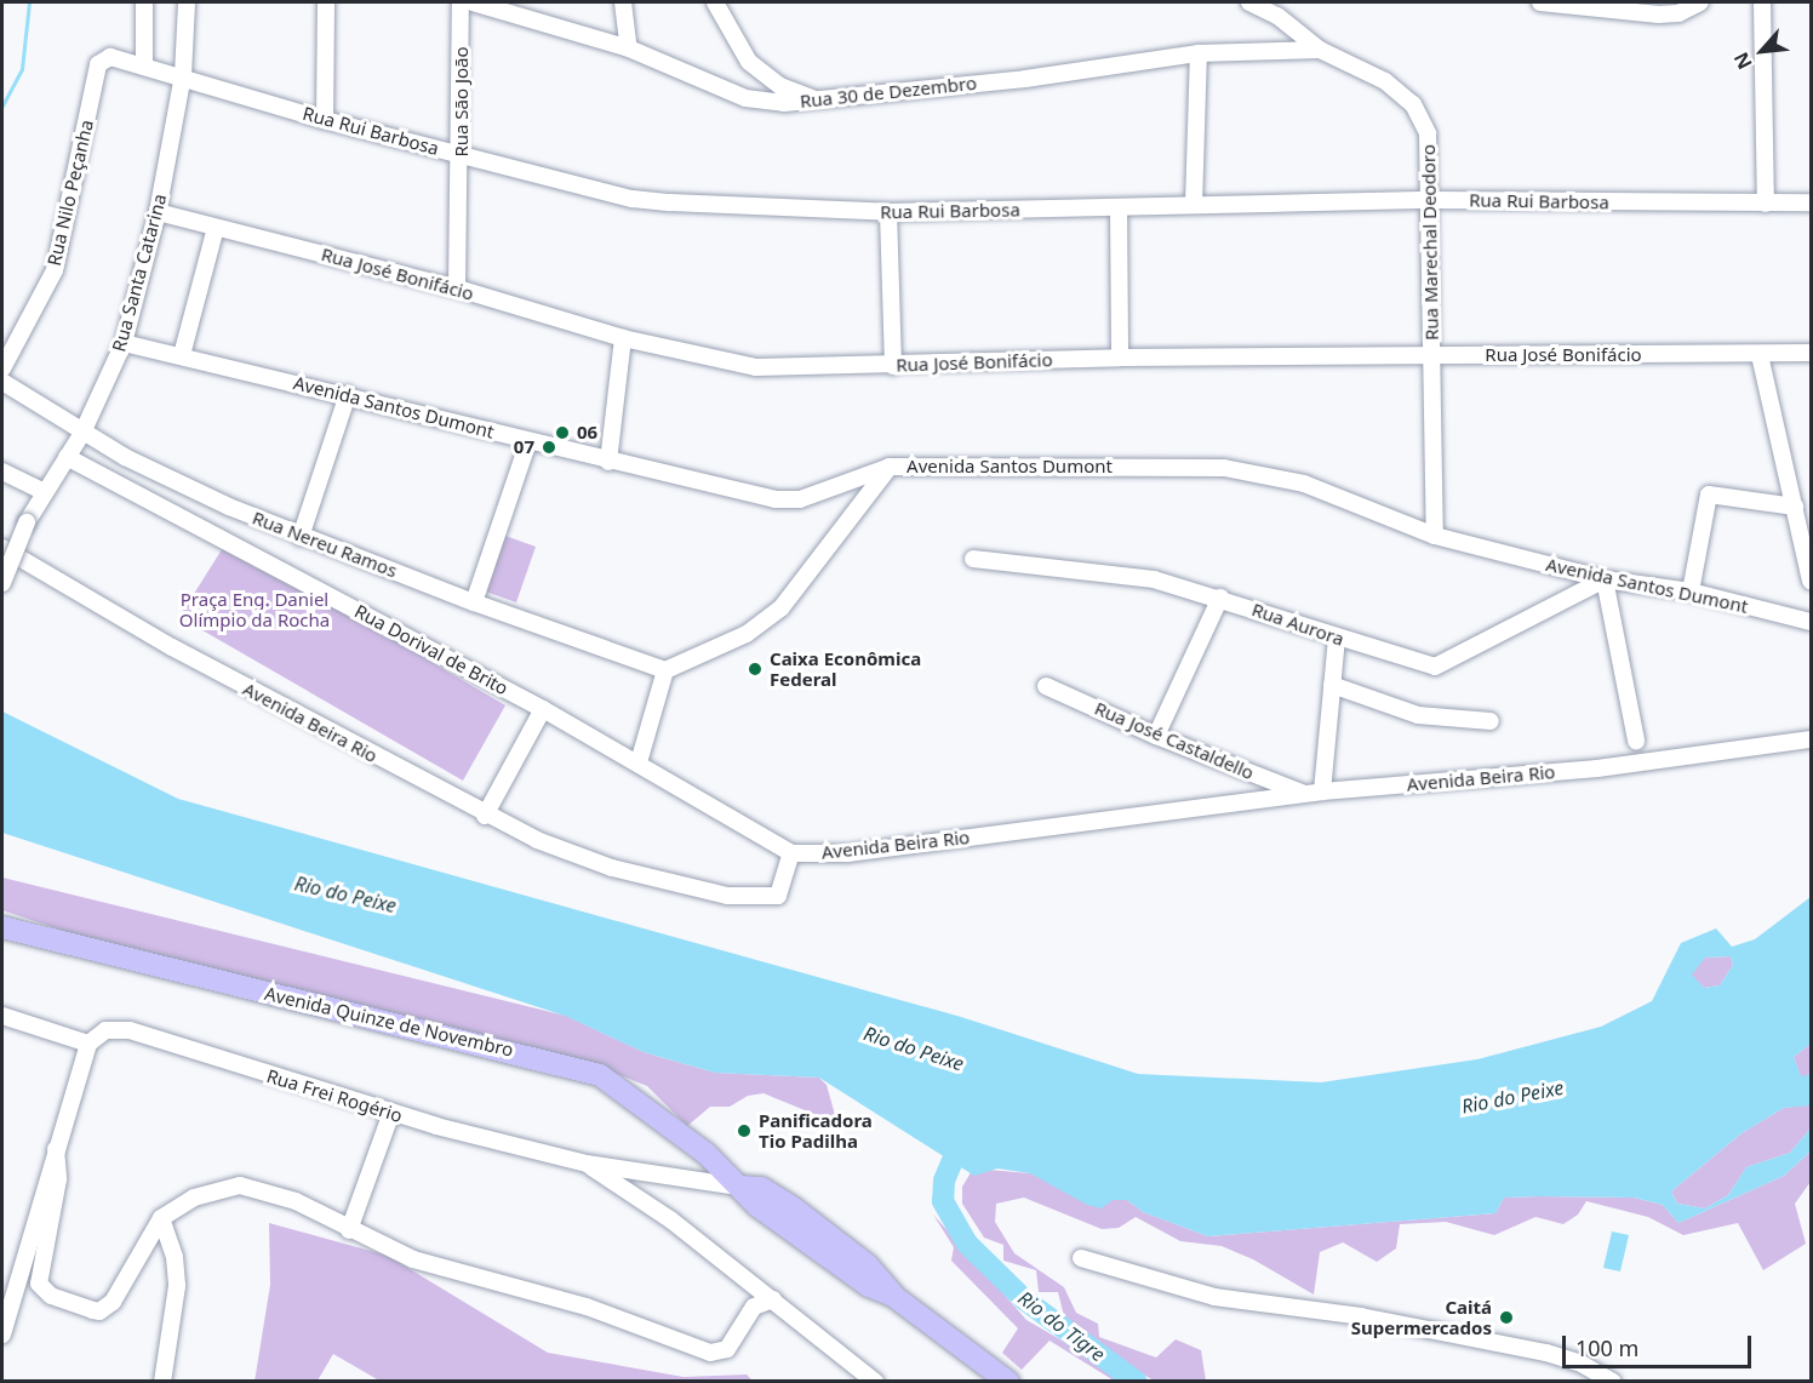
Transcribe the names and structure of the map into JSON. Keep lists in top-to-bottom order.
{
  "streets": {
    "main road": ["Avenida Quinze de Novembro"],
    "street": [
      "Rua 30 de Dezembro",
      "Rua São João",
      "Rua Rui Barbosa",
      "Rua Nilo Peçanha",
      "Rua Marechal Deodoro",
      "Rua Santa Catarina",
      "Rua José Bonifácio",
      "Avenida Santos Dumont",
      "Rua Nereu Ramos",
      "Rua Aurora",
      "Rua Dorival de Brito",
      "Avenida Beira Rio",
      "Rua José Castaldello",
      "Rua Frei Rogério"
    ]
  },
  "crossings": [
    ["Rua 30 de Dezembro", "Rua Marechal Deodoro"],
    ["Rua São João", "Rua Rui Barbosa"],
    ["Rua São João", "Rua José Bonifácio"],
    ["Rua Rui Barbosa", "Rua Nilo Peçanha"],
    ["Rua Rui Barbosa", "Rua Marechal Deodoro"],
    ["Rua Rui Barbosa", "Rua Santa Catarina"],
    ["Rua Marechal Deodoro", "Rua José Bonifácio"],
    ["Rua Marechal Deodoro", "Avenida Santos Dumont"],
    ["Rua Santa Catarina", "Rua José Bonifácio"],
    ["Rua Santa Catarina", "Avenida Santos Dumont"],
    ["Rua Santa Catarina", "Rua Nereu Ramos"],
    ["Rua Santa Catarina", "Rua Dorival de Brito"],
    ["Avenida Santos Dumont", "Rua Aurora"],
    ["Rua Dorival de Brito", "Avenida Beira Rio"],
    ["Avenida Beira Rio", "Rua José Castaldello"],
    ["Avenida Quinze de Novembro", "Rua Frei Rogério"]
  ],
  "water": ["Rio do Peixe", "Rio do Tigre"],
  "parks": ["Praça Eng. Daniel Olímpio da Rocha"],
  "places": [
    "06",
    "07",
    "Caixa Econômica Federal",
    "Panificadora Tio Padilha",
    "Caitá Supermercados"
  ],
  "scale_bar": "100 m",
  "north": "bottom left"
}
